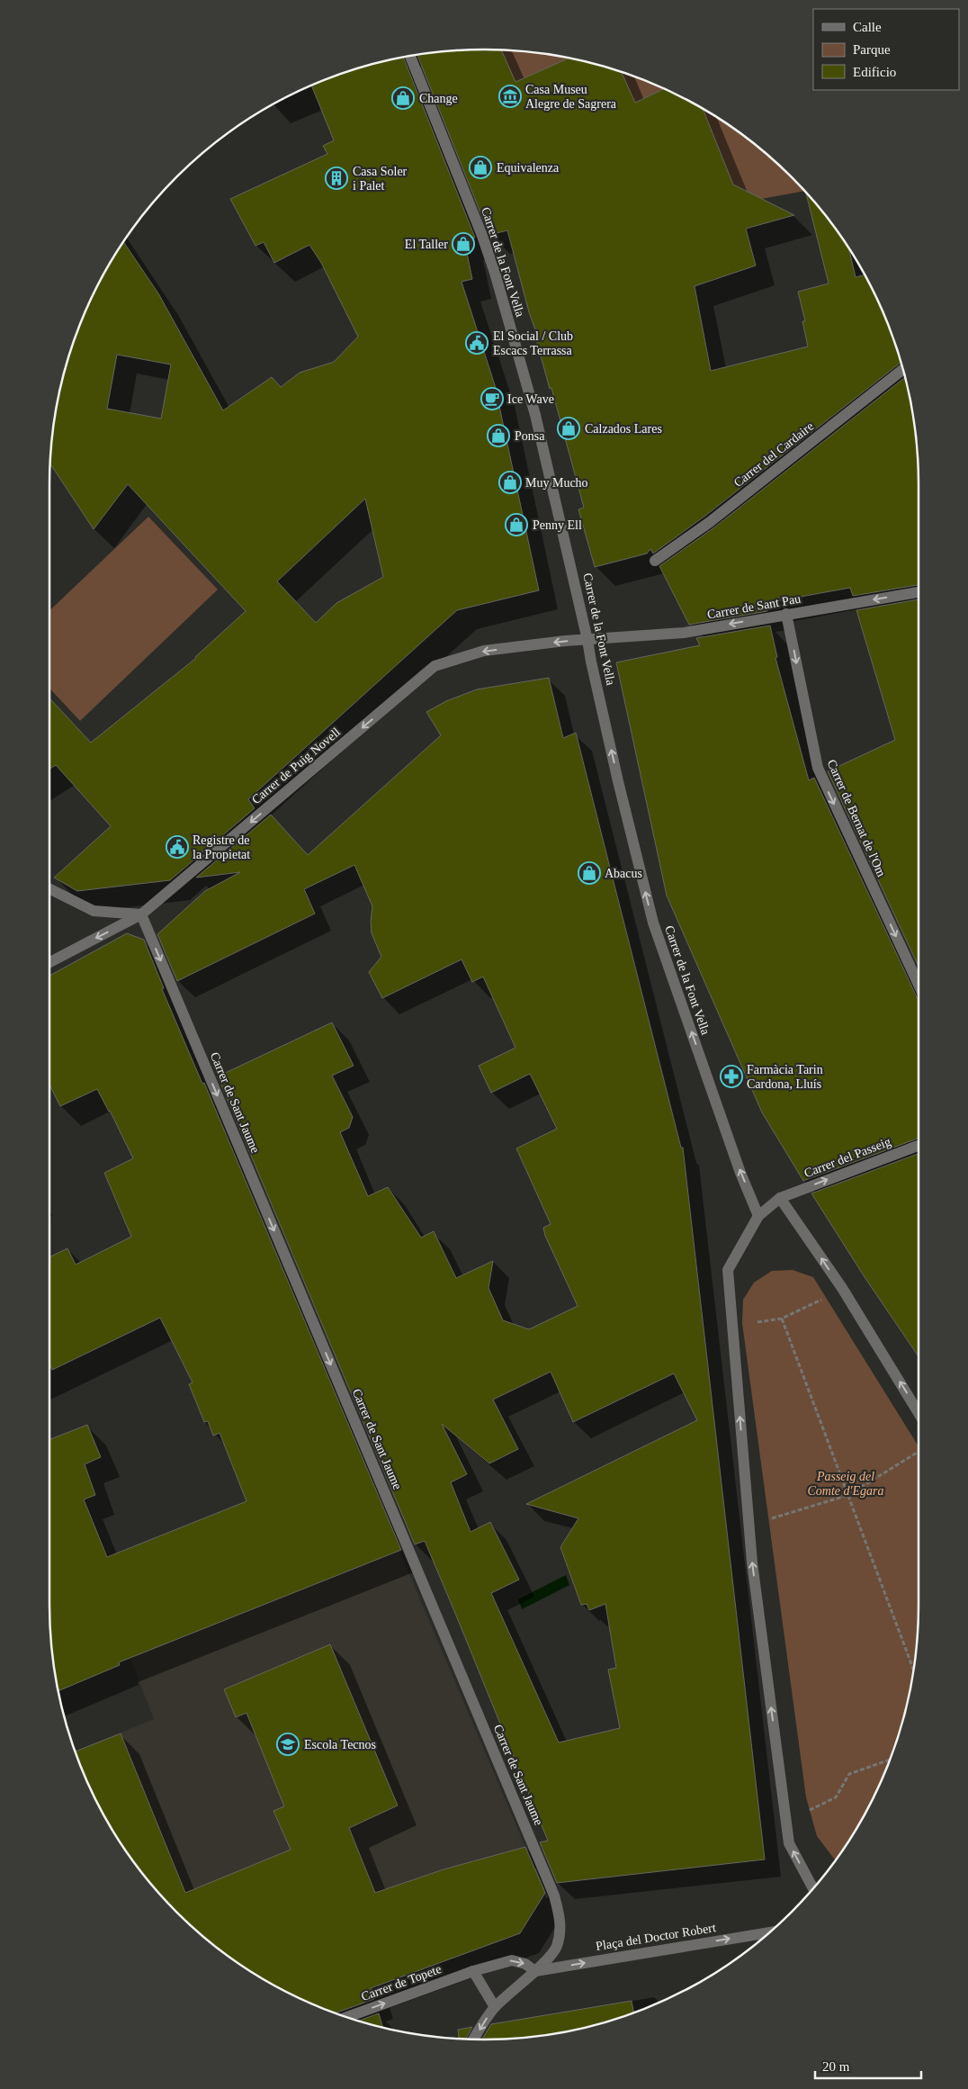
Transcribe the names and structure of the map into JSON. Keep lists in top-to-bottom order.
{
  "streets": {
    "street": [
      "Carrer de la Font Vella",
      "Carrer del Cardaire",
      "Carrer de Sant Pau",
      "Carrer de Puig Novell",
      "Carrer de Bernat de l'Om",
      "Carrer de Sant Jaume",
      "Carrer del Passeig",
      "Plaça del Doctor Robert",
      "Carrer de Topete"
    ]
  },
  "crossings": [
    ["Carrer de la Font Vella", "Carrer de Sant Pau"],
    ["Carrer de la Font Vella", "Carrer de Puig Novell"],
    ["Carrer de Sant Pau", "Carrer de Puig Novell"],
    ["Carrer de Sant Pau", "Carrer de Bernat de l'Om"],
    ["Carrer de Puig Novell", "Carrer de Sant Jaume"],
    ["Carrer de Sant Jaume", "Plaça del Doctor Robert"],
    ["Carrer de Sant Jaume", "Carrer de Topete"],
    ["Plaça del Doctor Robert", "Carrer de Topete"]
  ],
  "one_way": [
    "Carrer de la Font Vella",
    "Carrer de Sant Pau",
    "Carrer de Puig Novell",
    "Carrer de Bernat de l'Om",
    "Carrer de Sant Jaume",
    "Carrer del Passeig",
    "Plaça del Doctor Robert",
    "Carrer de Topete"
  ],
  "parks": ["Passeig del Comte d'Egara"],
  "places": {
    "museum": ["Casa Museu Alegre de Sagrera"],
    "shop": [
      "Change",
      "Equivalenza",
      "El Taller",
      "Calzados Lares",
      "Ponsa",
      "Muy Mucho",
      "Penny Ell",
      "Abacus"
    ],
    "building": ["Casa Soler i Palet"],
    "public building": ["El Social / Club Escacs Terrassa", "Registre de la Propietat"],
    "cafe": ["Ice Wave"],
    "pharmacy": ["Farmàcia Tarin Cardona, Lluís"],
    "school or university": ["Escola Tecnos"]
  },
  "legend": ["Calle", "Parque", "Edificio"],
  "scale_bar": "20 m"
}
